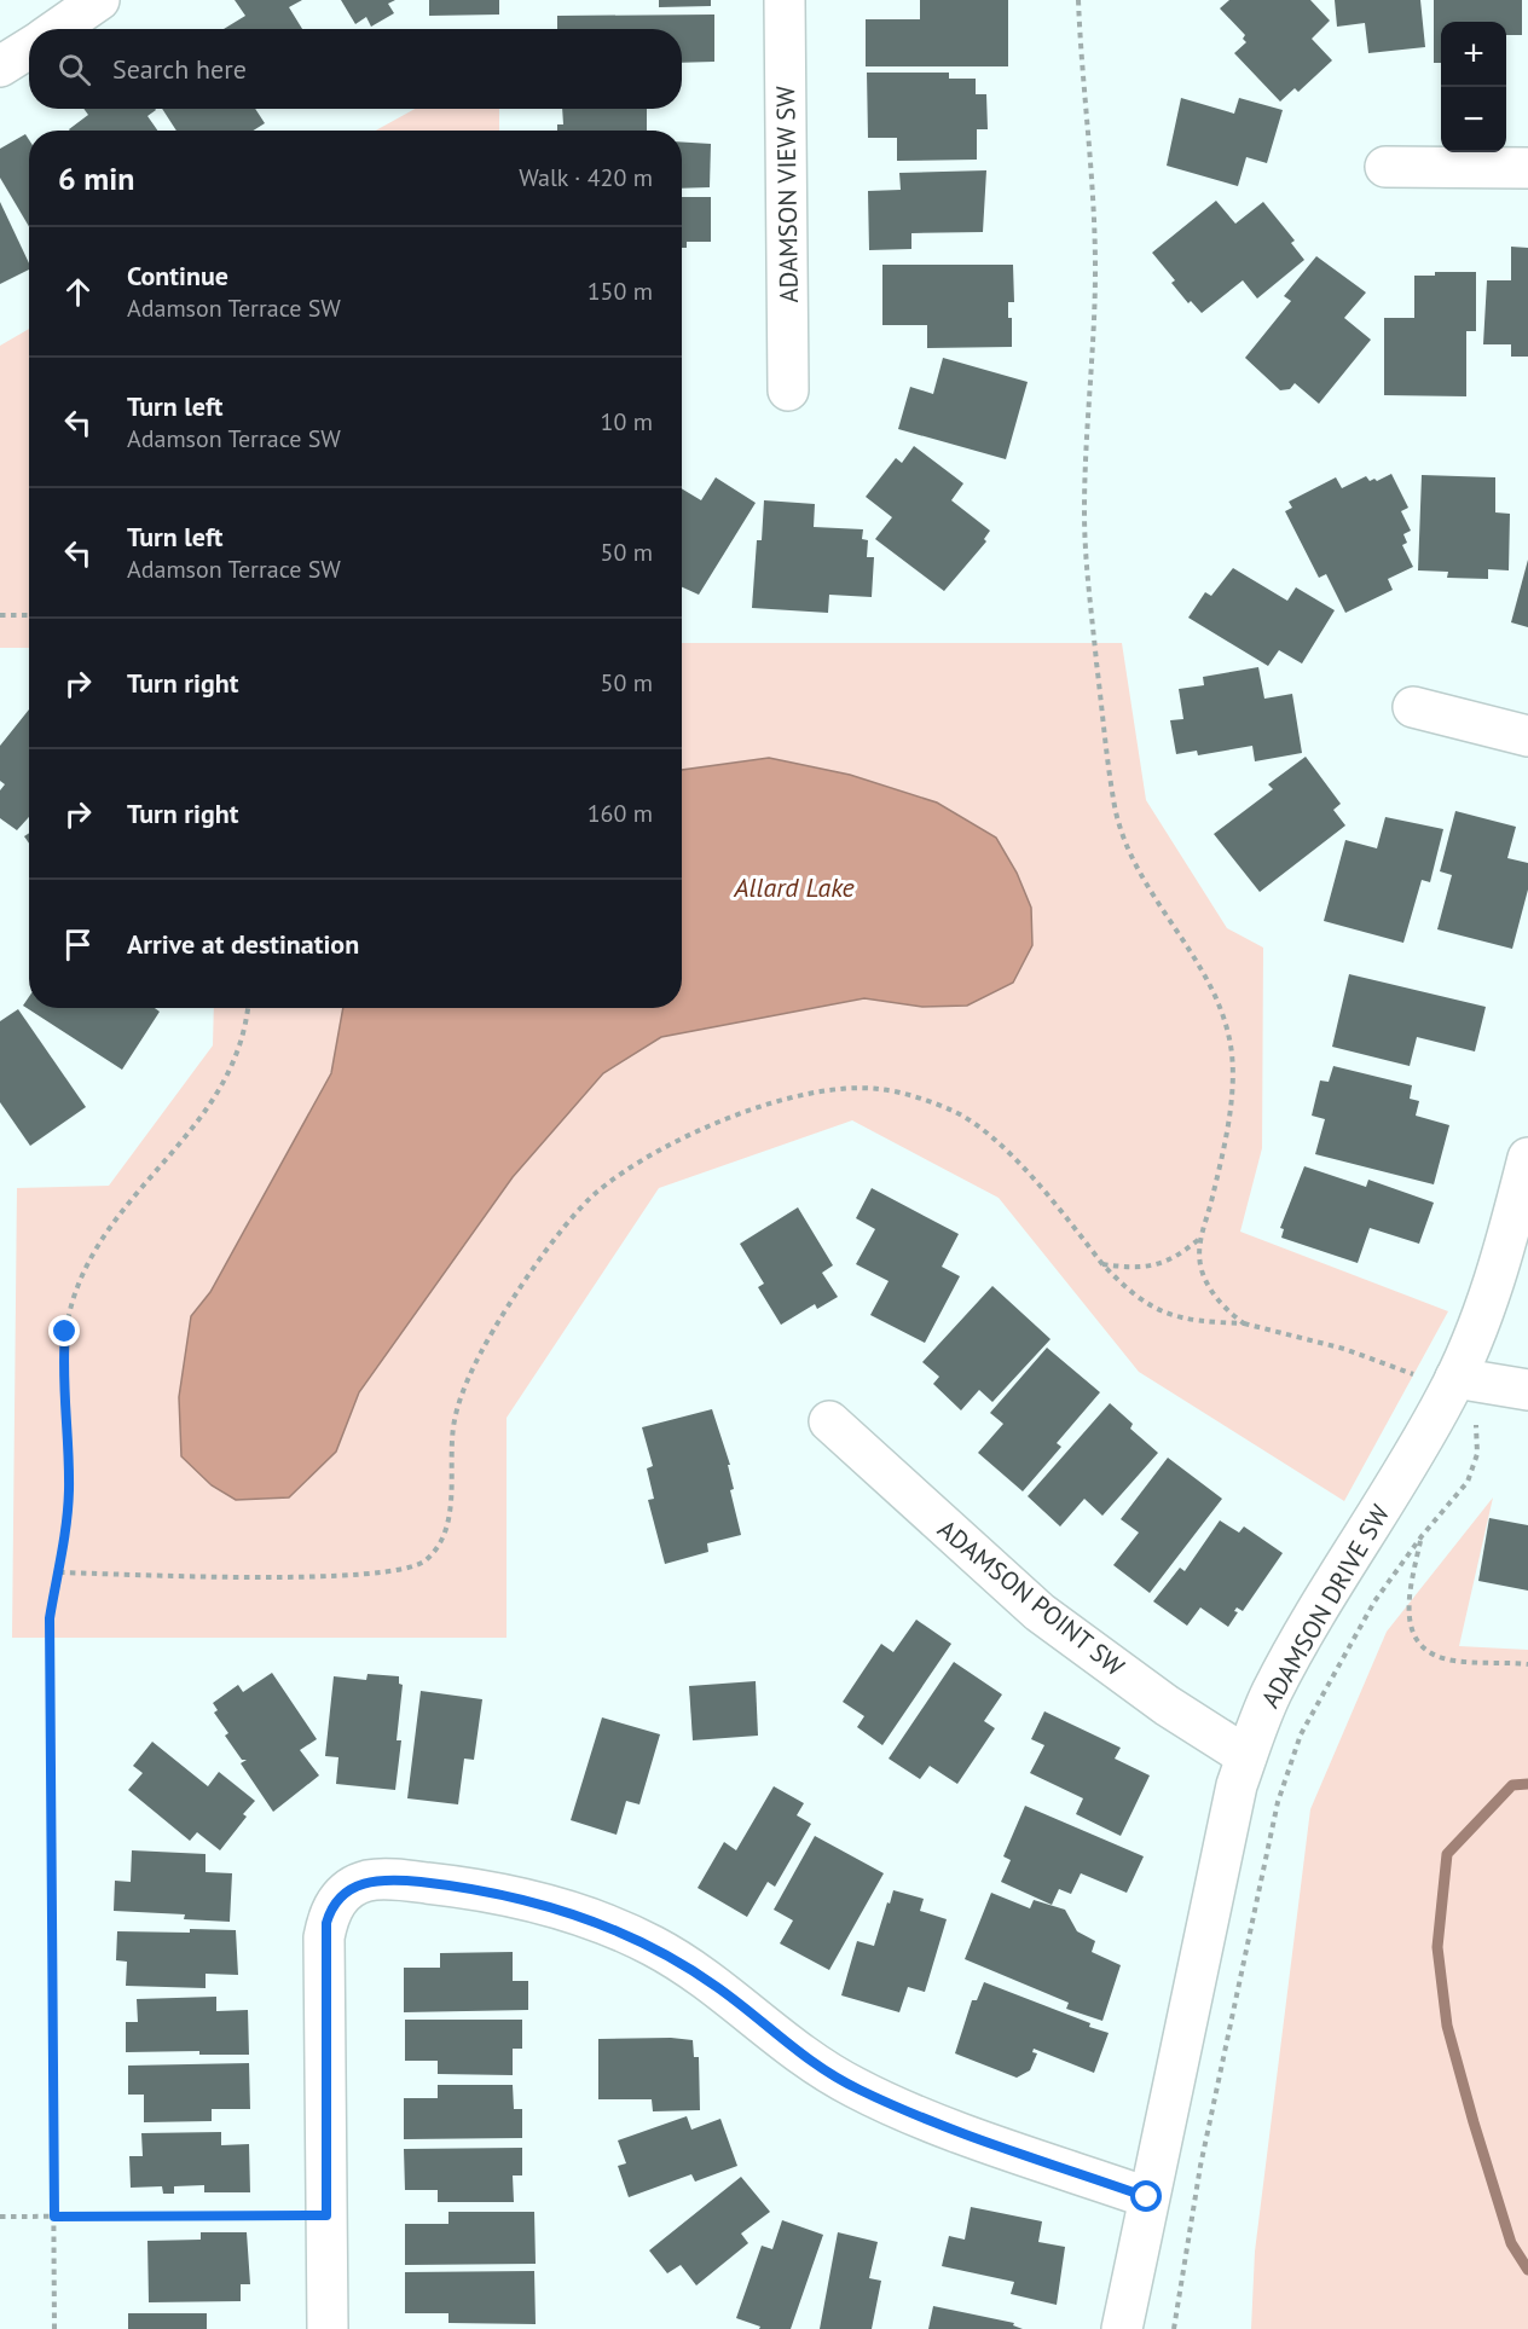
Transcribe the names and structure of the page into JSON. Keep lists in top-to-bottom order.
{
  "streets": {
    "street": ["ADAMSON VIEW SW", "ADAMSON POINT SW", "ADAMSON DRIVE SW"]
  },
  "crossings": [
    ["ADAMSON POINT SW", "ADAMSON DRIVE SW"]
  ],
  "water": ["Allard Lake"],
  "page": {
    "map_buttons": ["+", "−"],
    "search": "Search here",
    "heading": ["6 min", "Walk · 420 m"],
    "list": [
      ["Continue", "Adamson Terrace SW", "150 m"],
      ["Turn left", "Adamson Terrace SW", "10 m"],
      ["Turn left", "Adamson Terrace SW", "50 m"],
      ["Turn right", "50 m"],
      ["Turn right", "160 m"],
      "Arrive at destination"
    ]
  }
}
